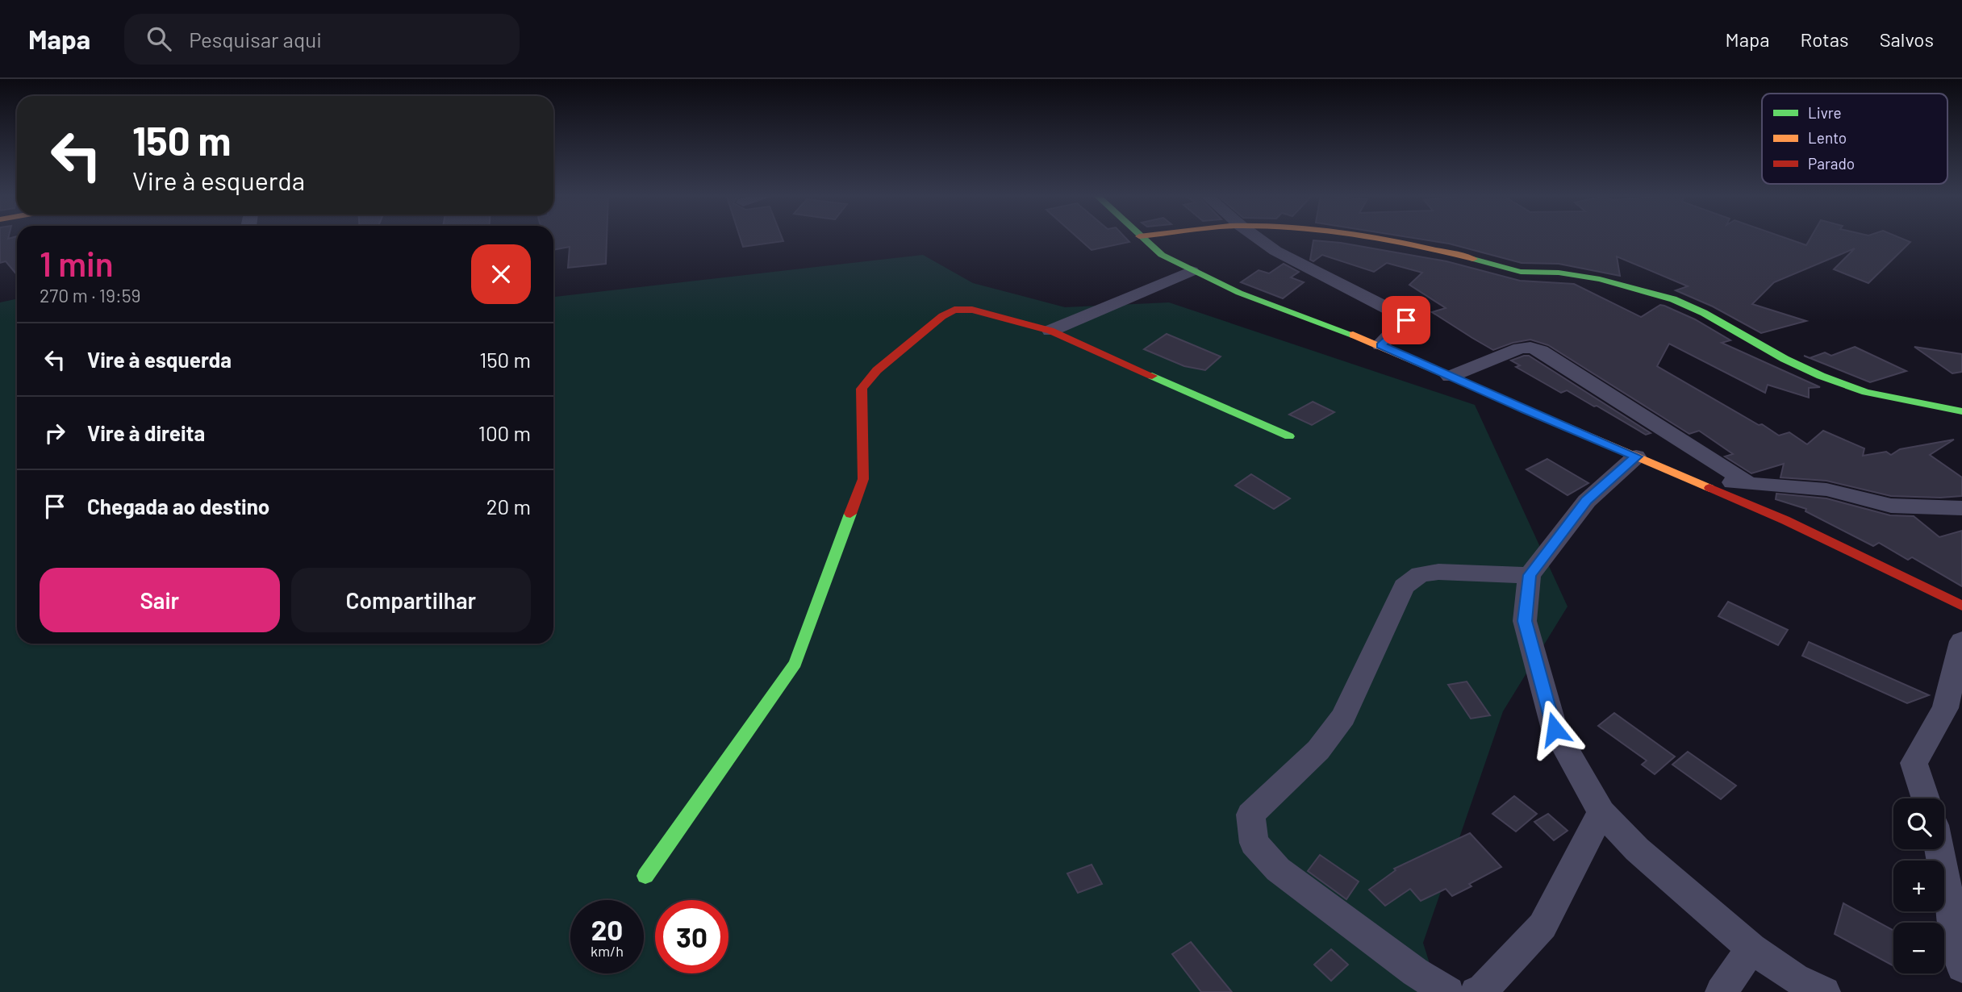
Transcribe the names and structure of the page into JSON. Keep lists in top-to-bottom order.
{
  "legend": ["Livre", "Lento", "Parado"],
  "page": {
    "header": "Mapa",
    "search": "Pesquisar aqui",
    "nav": ["Mapa", "Rotas", "Salvos"],
    "turn": ["150 m", "Vire à esquerda"],
    "heading": ["1 min", "270 m · 19:59"],
    "list": [
      {
        "name": "Vire à esquerda",
        "value": "150 m"
      },
      {
        "name": "Vire à direita",
        "value": "100 m"
      },
      {
        "name": "Chegada ao destino",
        "value": "20 m"
      }
    ],
    "buttons": ["Sair", "Compartilhar"],
    "map_buttons": ["+", "−"],
    "speed": "20 km/h",
    "limit": "30"
  }
}
